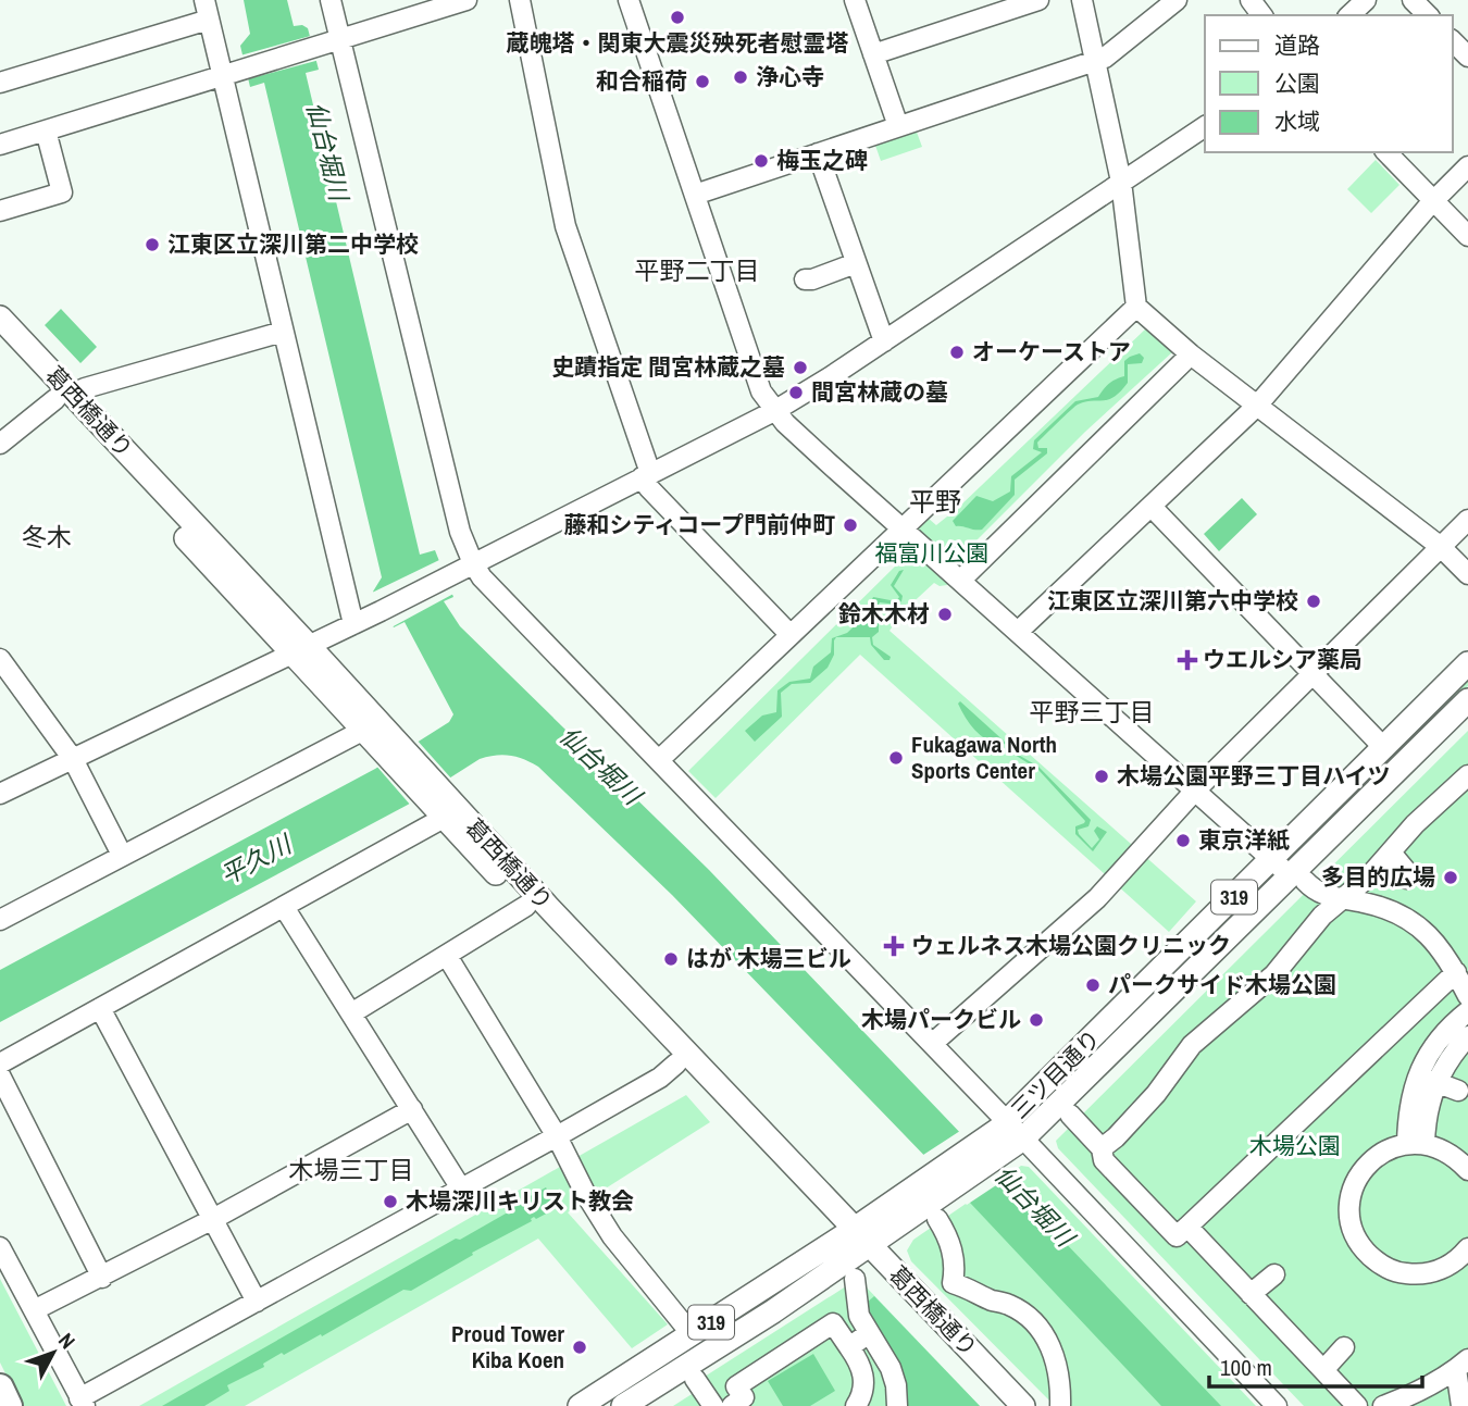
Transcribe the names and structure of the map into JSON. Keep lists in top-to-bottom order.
{
  "streets": {
    "main road": ["葛西橋通り", "319", "三ツ目通り"]
  },
  "crossings": [
    ["葛西橋通り", "三ツ目通り"]
  ],
  "districts": [
    "平野二丁目",
    "平野",
    "冬木",
    "平野三丁目",
    "木場三丁目"
  ],
  "water": ["仙台堀川", "平久川"],
  "parks": ["福富川公園", "木場公園"],
  "places": {
    "other": [
      "蔵魄塔・関東大震災殃死者慰霊塔",
      "浄心寺",
      "和合稲荷",
      "梅玉之碑",
      "江東区立深川第二中学校",
      "オーケーストア",
      "史蹟指定 間宮林蔵之墓",
      "間宮林蔵の墓",
      "藤和シティコープ門前仲町",
      "江東区立深川第六中学校",
      "鈴木木材",
      "Fukagawa North Sports Center",
      "木場公園平野三丁目ハイツ",
      "東京洋紙",
      "多目的広場",
      "はが 木場三ビル",
      "パークサイド木場公園",
      "木場パークビル",
      "木場深川キリスト教会",
      "Proud Tower Kiba Koen"
    ],
    "health": ["ウエルシア薬局", "ウェルネス木場公園クリニック"]
  },
  "legend": ["道路", "公園", "水域"],
  "scale_bar": "100 m",
  "north": "top right"
}
